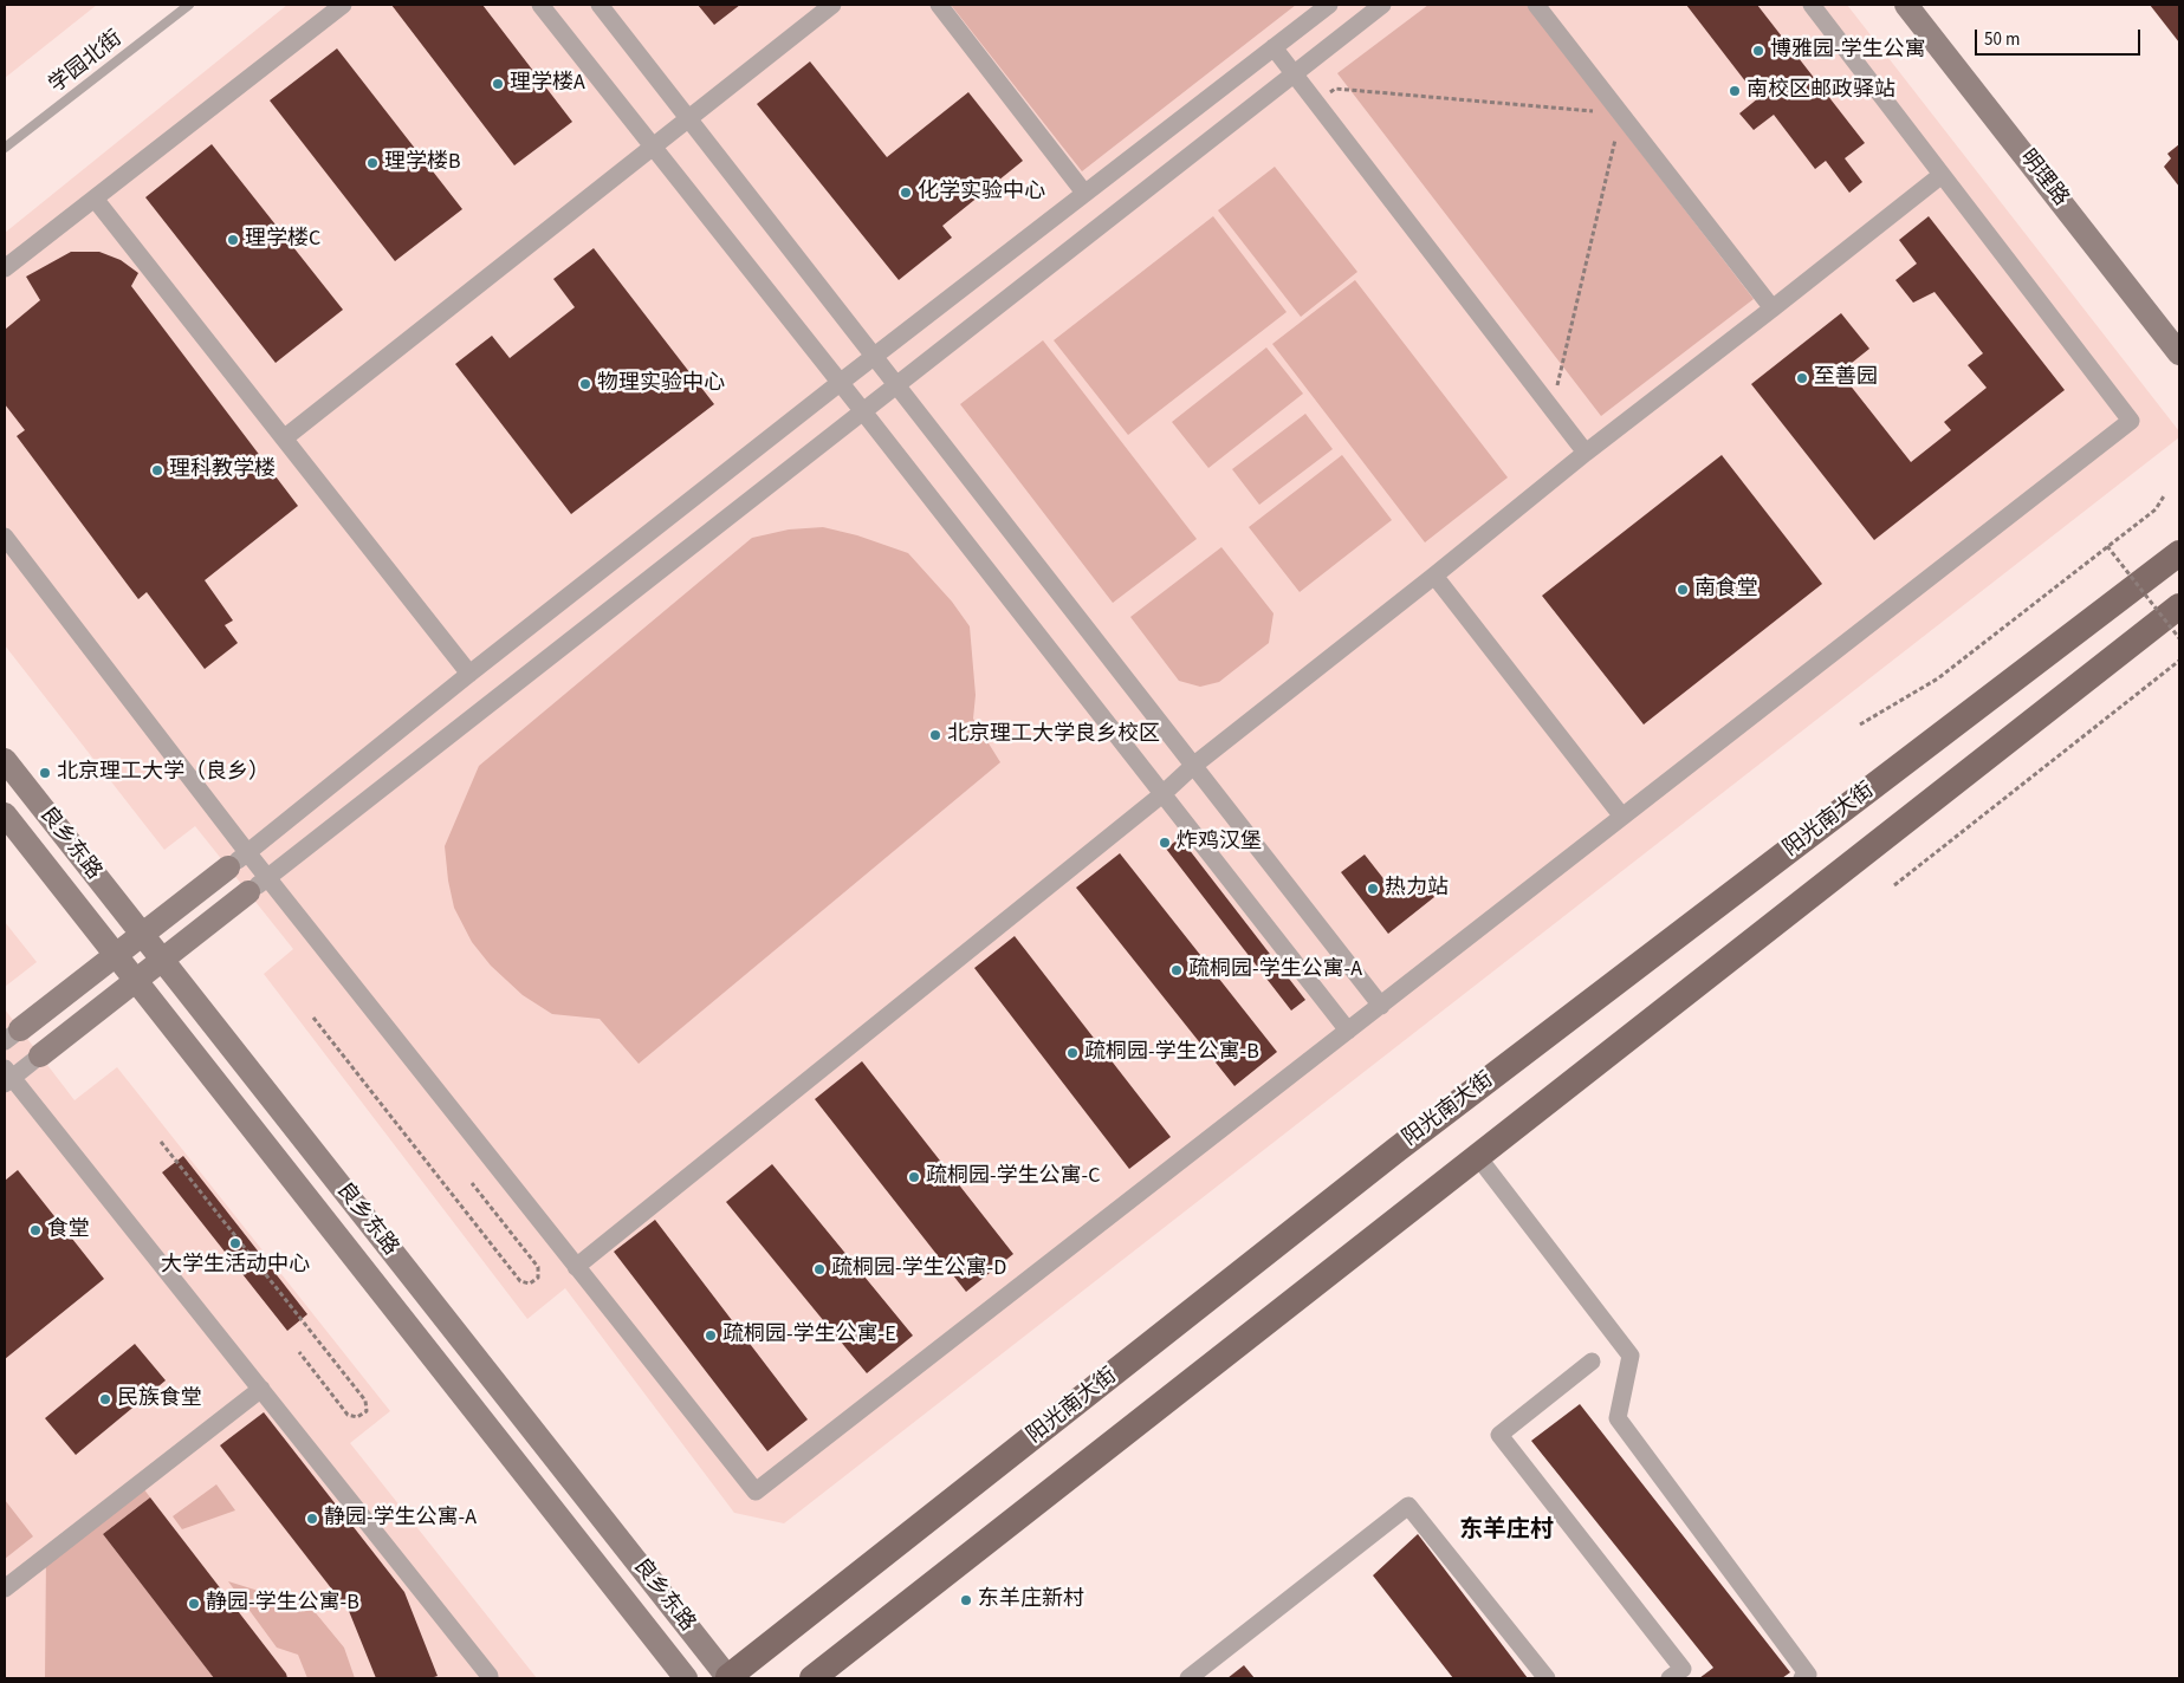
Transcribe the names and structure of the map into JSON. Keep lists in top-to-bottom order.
{
  "streets": {
    "main road": ["明理路", "阳光南大街", "良乡东路"],
    "lane": ["学园北街"]
  },
  "crossings": [
    ["阳光南大街", "良乡东路"]
  ],
  "districts": ["东羊庄村"],
  "places": [
    "博雅园-学生公寓",
    "理学楼A",
    "南校区邮政驿站",
    "理学楼B",
    "化学实验中心",
    "理学楼C",
    "至善园",
    "物理实验中心",
    "理科教学楼",
    "南食堂",
    "北京理工大学良乡校区",
    "北京理工大学（良乡）",
    "炸鸡汉堡",
    "热力站",
    "疏桐园-学生公寓-A",
    "疏桐园-学生公寓-B",
    "疏桐园-学生公寓-C",
    "食堂",
    "大学生活动中心",
    "疏桐园-学生公寓-D",
    "疏桐园-学生公寓-E",
    "民族食堂",
    "静园-学生公寓-A",
    "东羊庄新村",
    "静园-学生公寓-B"
  ],
  "scale_bar": "50 m"
}
